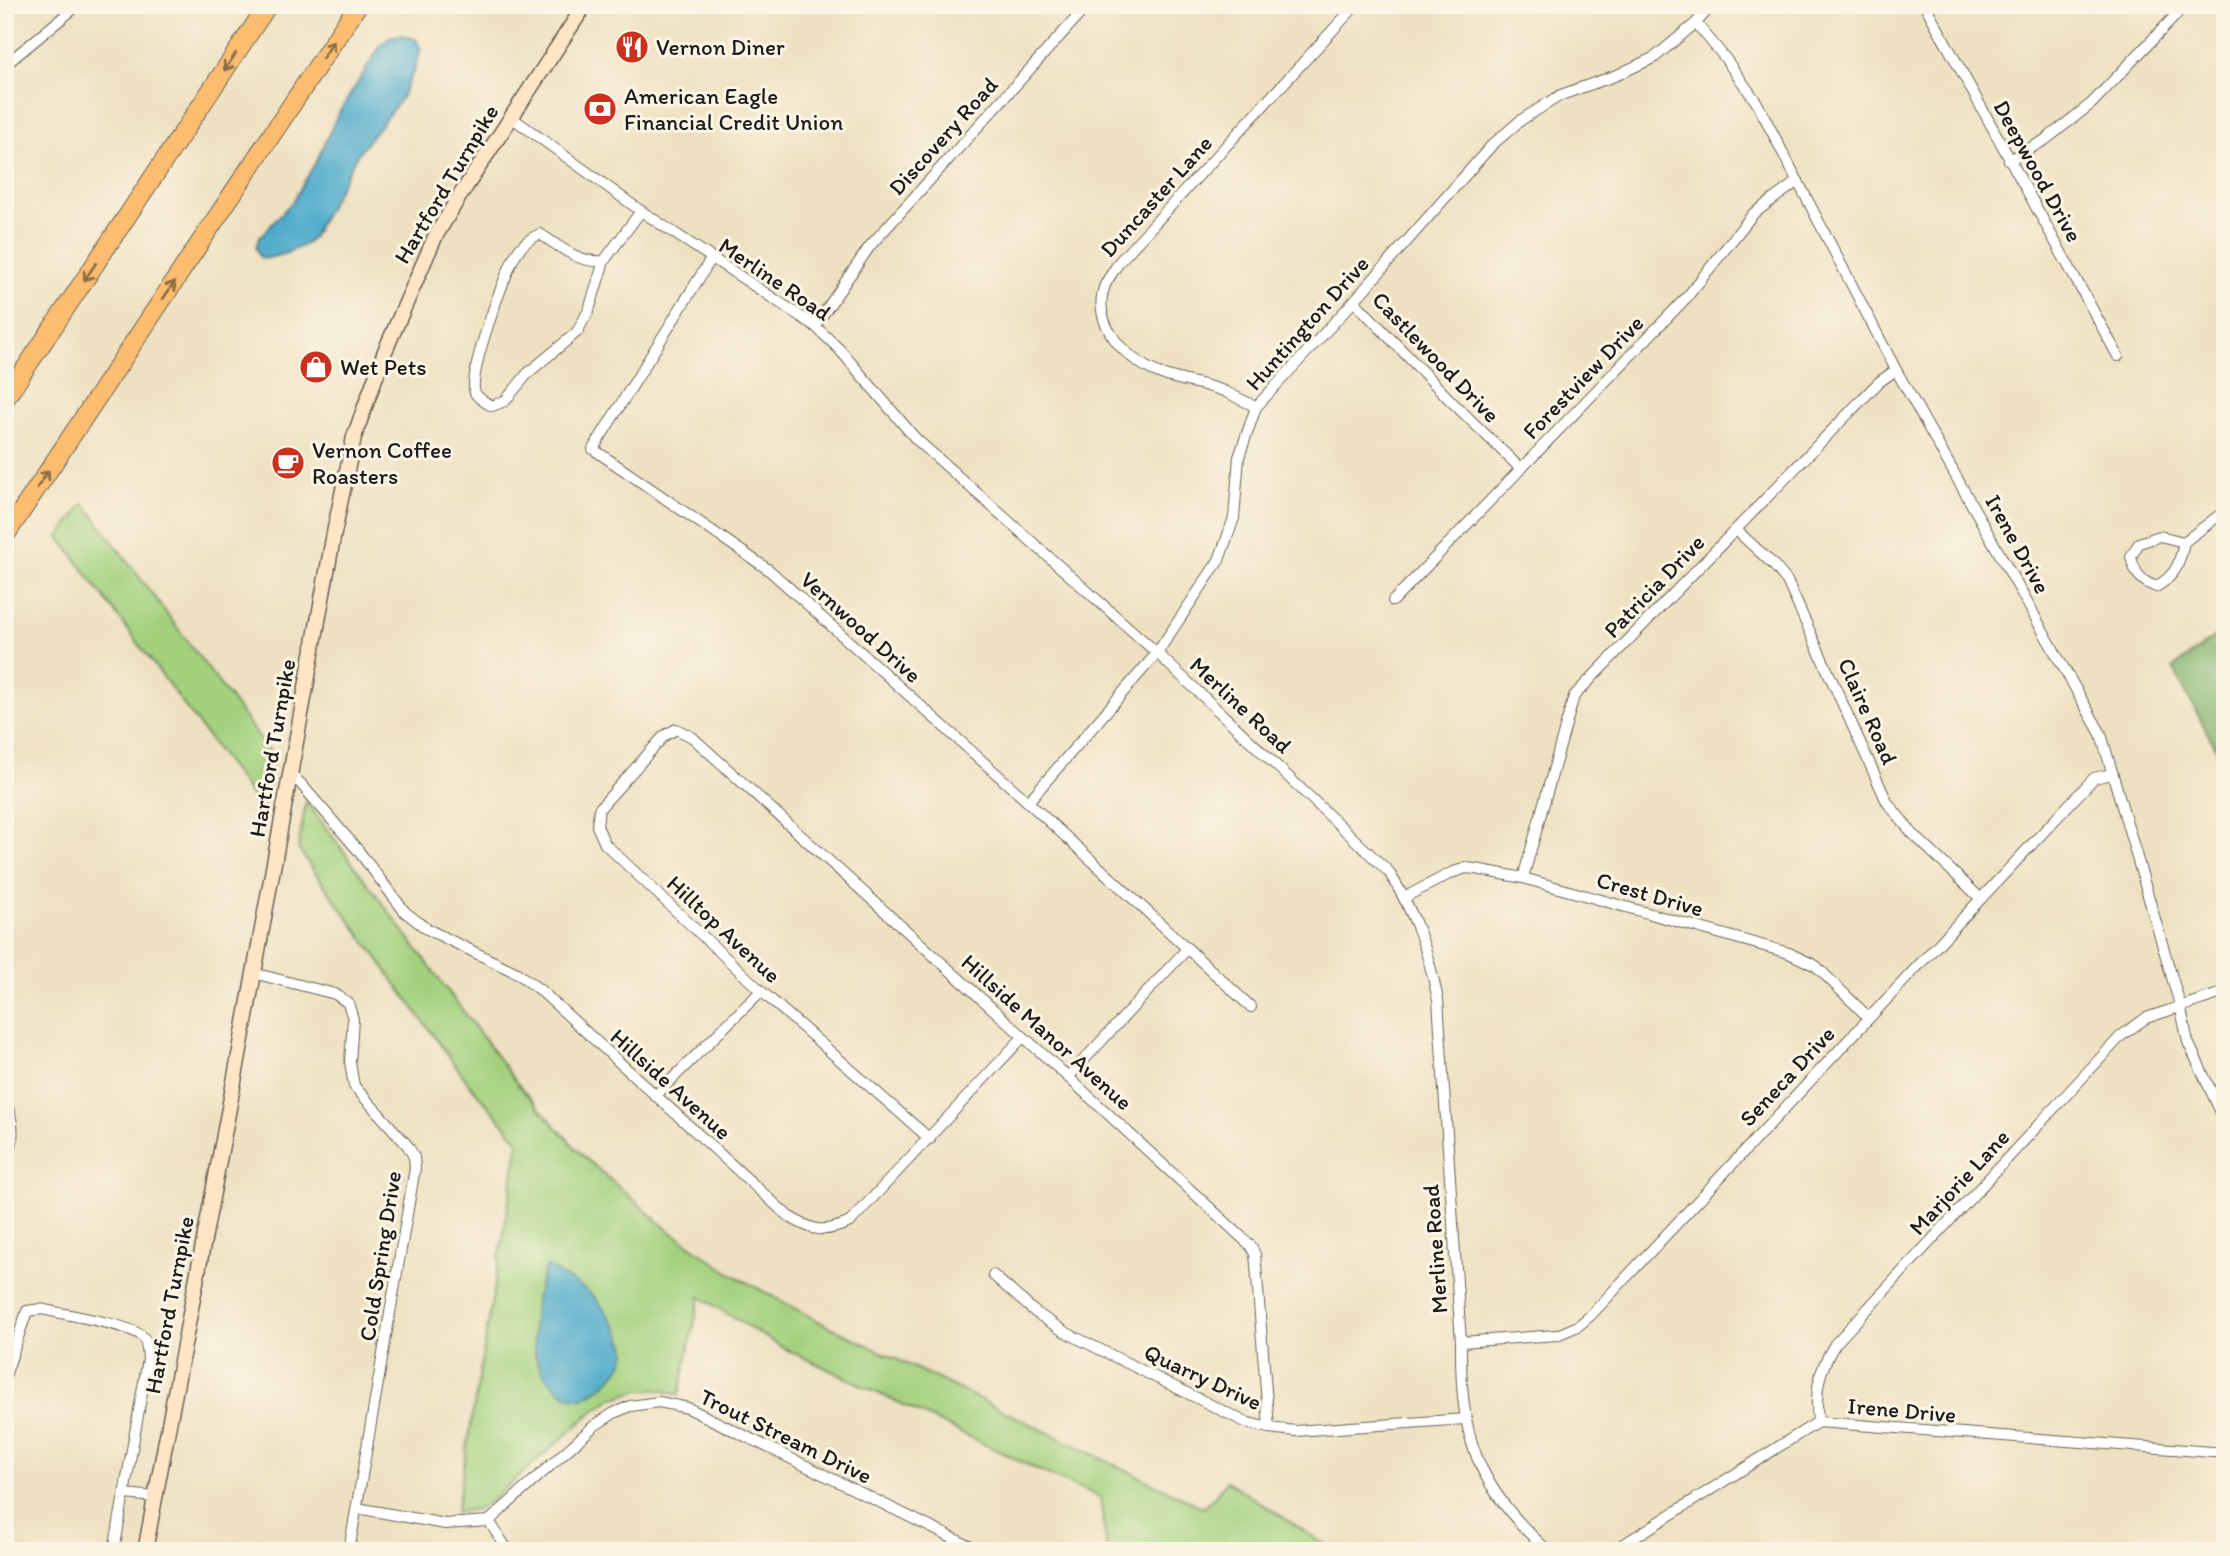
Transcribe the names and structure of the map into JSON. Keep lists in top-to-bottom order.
{
  "streets": {
    "main road": ["Hartford Turnpike"],
    "street": [
      "Discovery Road",
      "Deepwood Drive",
      "Duncaster Lane",
      "Merline Road",
      "Huntington Drive",
      "Castlewood Drive",
      "Forestview Drive",
      "Irene Drive",
      "Patricia Drive",
      "Vernwood Drive",
      "Claire Road",
      "Crest Drive",
      "Hilltop Avenue",
      "Hillside Manor Avenue",
      "Seneca Drive",
      "Hillside Avenue",
      "Marjorie Lane",
      "Cold Spring Drive",
      "Quarry Drive",
      "Trout Stream Drive"
    ]
  },
  "crossings": [
    ["Discovery Road", "Merline Road"],
    ["Hartford Turnpike", "Merline Road"],
    ["Hartford Turnpike", "Hillside Avenue"],
    ["Hartford Turnpike", "Cold Spring Drive"],
    ["Duncaster Lane", "Huntington Drive"],
    ["Merline Road", "Huntington Drive"],
    ["Merline Road", "Vernwood Drive"],
    ["Merline Road", "Crest Drive"],
    ["Merline Road", "Seneca Drive"],
    ["Merline Road", "Quarry Drive"],
    ["Huntington Drive", "Castlewood Drive"],
    ["Huntington Drive", "Irene Drive"],
    ["Huntington Drive", "Vernwood Drive"],
    ["Castlewood Drive", "Forestview Drive"],
    ["Forestview Drive", "Irene Drive"],
    ["Irene Drive", "Patricia Drive"],
    ["Irene Drive", "Seneca Drive"],
    ["Irene Drive", "Marjorie Lane"],
    ["Patricia Drive", "Claire Road"],
    ["Patricia Drive", "Crest Drive"],
    ["Claire Road", "Seneca Drive"],
    ["Crest Drive", "Seneca Drive"],
    ["Hilltop Avenue", "Hillside Manor Avenue"],
    ["Hilltop Avenue", "Hillside Avenue"],
    ["Hillside Manor Avenue", "Hillside Avenue"],
    ["Hillside Manor Avenue", "Quarry Drive"]
  ],
  "places": {
    "restaurant": ["Vernon Diner"],
    "bank": ["American Eagle Financial Credit Union"],
    "shop": ["Wet Pets"],
    "cafe": ["Vernon Coffee Roasters"]
  }
}
